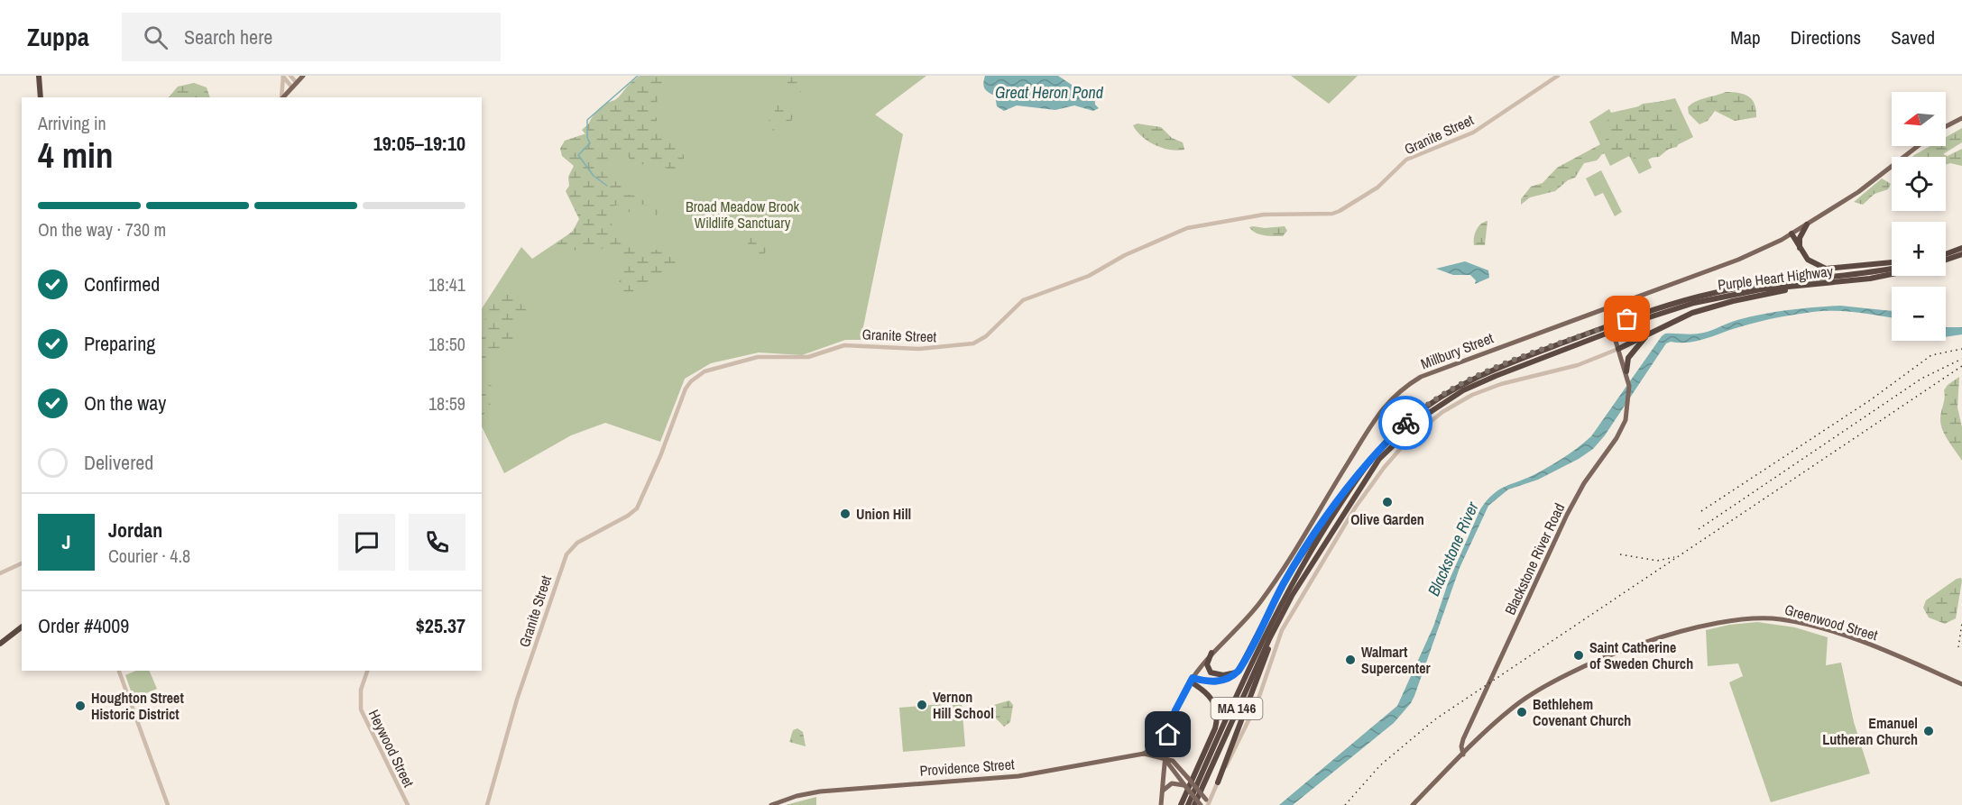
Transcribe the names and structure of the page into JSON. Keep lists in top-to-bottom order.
{
  "streets": {
    "highway": ["Purple Heart Highway", "MA 146"],
    "main road": [
      "Millbury Street",
      "Blackstone River Road",
      "Greenwood Street",
      "Providence Street"
    ],
    "street": ["Granite Street", "Heywood Street"]
  },
  "crossings": [
    ["Millbury Street", "Blackstone River Road"],
    ["Millbury Street", "Providence Street"],
    ["Blackstone River Road", "Greenwood Street"]
  ],
  "water": ["Great Heron Pond", "Blackstone River"],
  "parks": ["Broad Meadow Brook Wildlife Sanctuary"],
  "places": [
    "Olive Garden",
    "Union Hill",
    "Saint Catherine of Sweden Church",
    "Walmart Supercenter",
    "Vernon Hill School",
    "Houghton Street Historic District",
    "Bethlehem Covenant Church",
    "Emanuel Lutheran Church"
  ],
  "north": "left",
  "page": {
    "header": "Zuppa",
    "search": "Search here",
    "nav": ["Map", "Directions", "Saved"],
    "map_buttons": ["+", "−"],
    "heading": ["4 min", "Arriving in", "19:05–19:10"],
    "panel": [
      "Jordan",
      "Courier · 4.8",
      "Order #4009",
      "$25.37"
    ],
    "bar": "On the way · 730 m",
    "list": [
      ["Confirmed", "18:41"],
      ["Preparing", "18:50"],
      ["On the way", "18:59"],
      "Delivered"
    ],
    "round": "J"
  }
}
